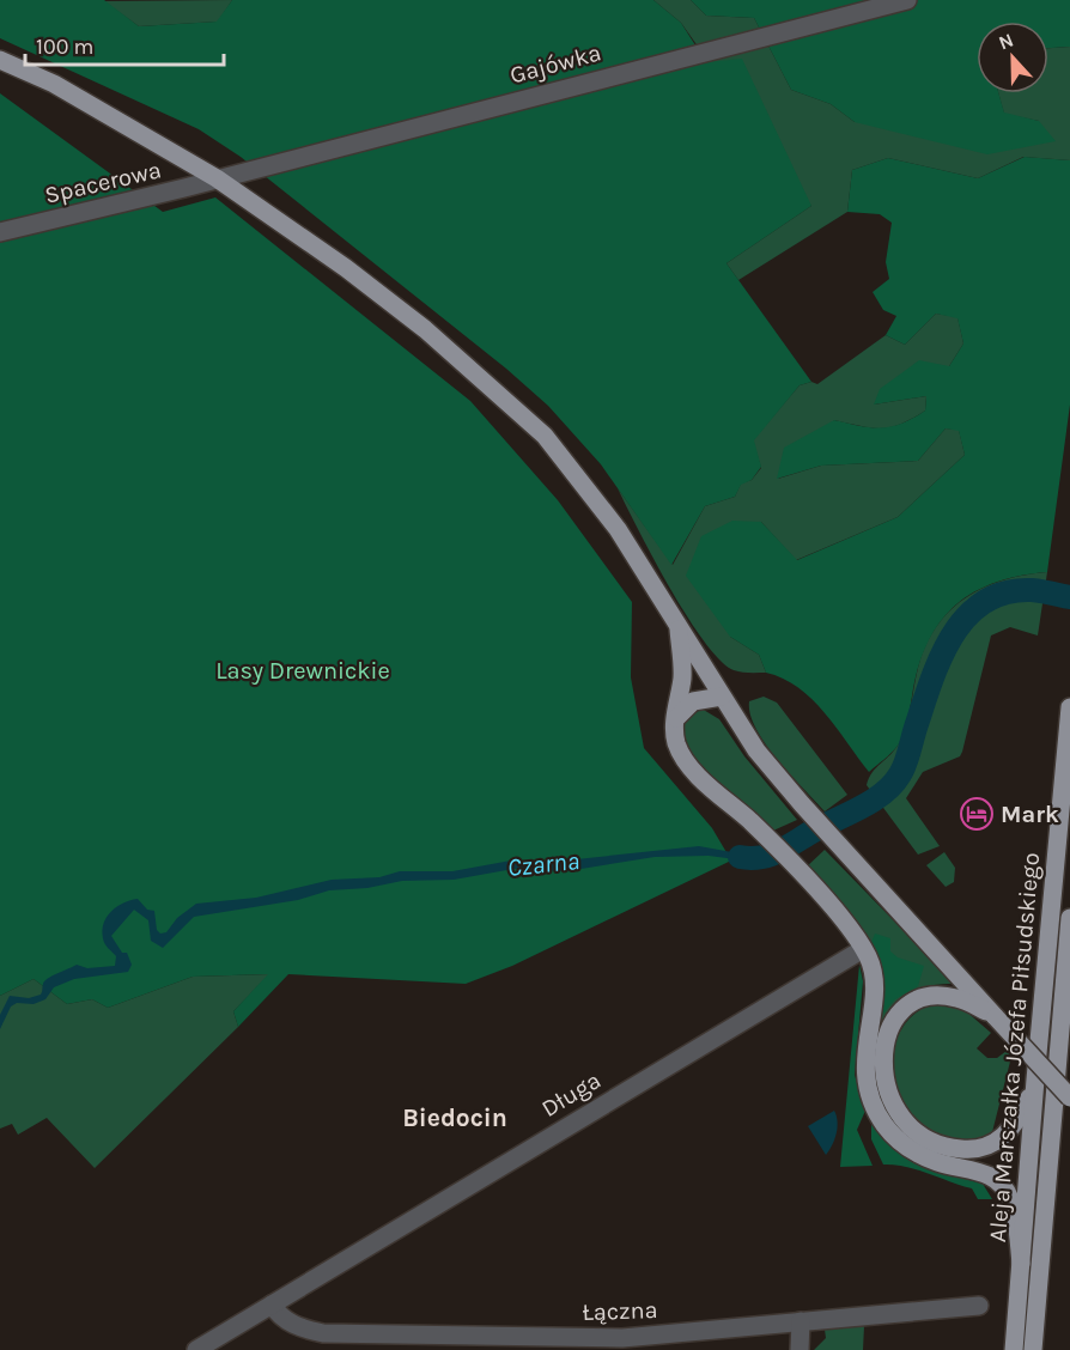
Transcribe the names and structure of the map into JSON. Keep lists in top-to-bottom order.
{
  "streets": {
    "main road": ["Aleja Marszałka Józefa Piłsudskiego"],
    "street": [
      "Gajówka",
      "Spacerowa",
      "Długa",
      "Łączna"
    ]
  },
  "crossings": [
    ["Gajówka", "Spacerowa"],
    ["Długa", "Łączna"]
  ],
  "districts": ["Biedocin"],
  "water": ["Czarna"],
  "parks": ["Lasy Drewnickie"],
  "places": {
    "hotel": ["Mark"]
  },
  "scale_bar": "100 m",
  "north": "top"
}
